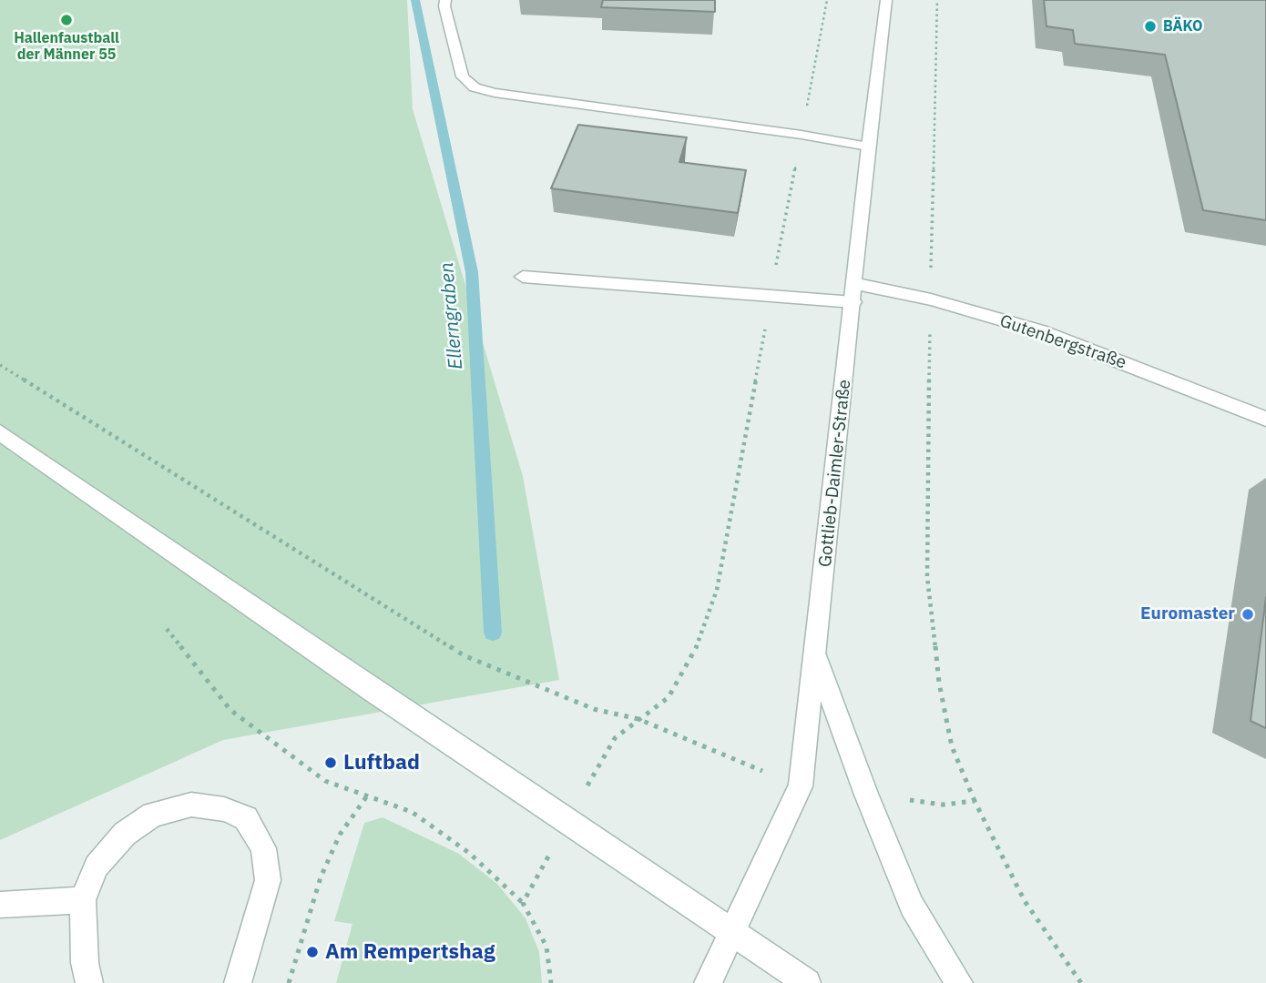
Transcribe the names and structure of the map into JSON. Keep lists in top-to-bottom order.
{
  "streets": {
    "street": ["Gutenbergstraße", "Gottlieb-Daimler-Straße"]
  },
  "crossings": [
    ["Gutenbergstraße", "Gottlieb-Daimler-Straße"]
  ],
  "water": ["Ellerngraben"],
  "places": [
    "Hallenfaustball der Männer 55",
    "BÄKO",
    "Euromaster",
    "Luftbad",
    "Am Rempertshag"
  ]
}
